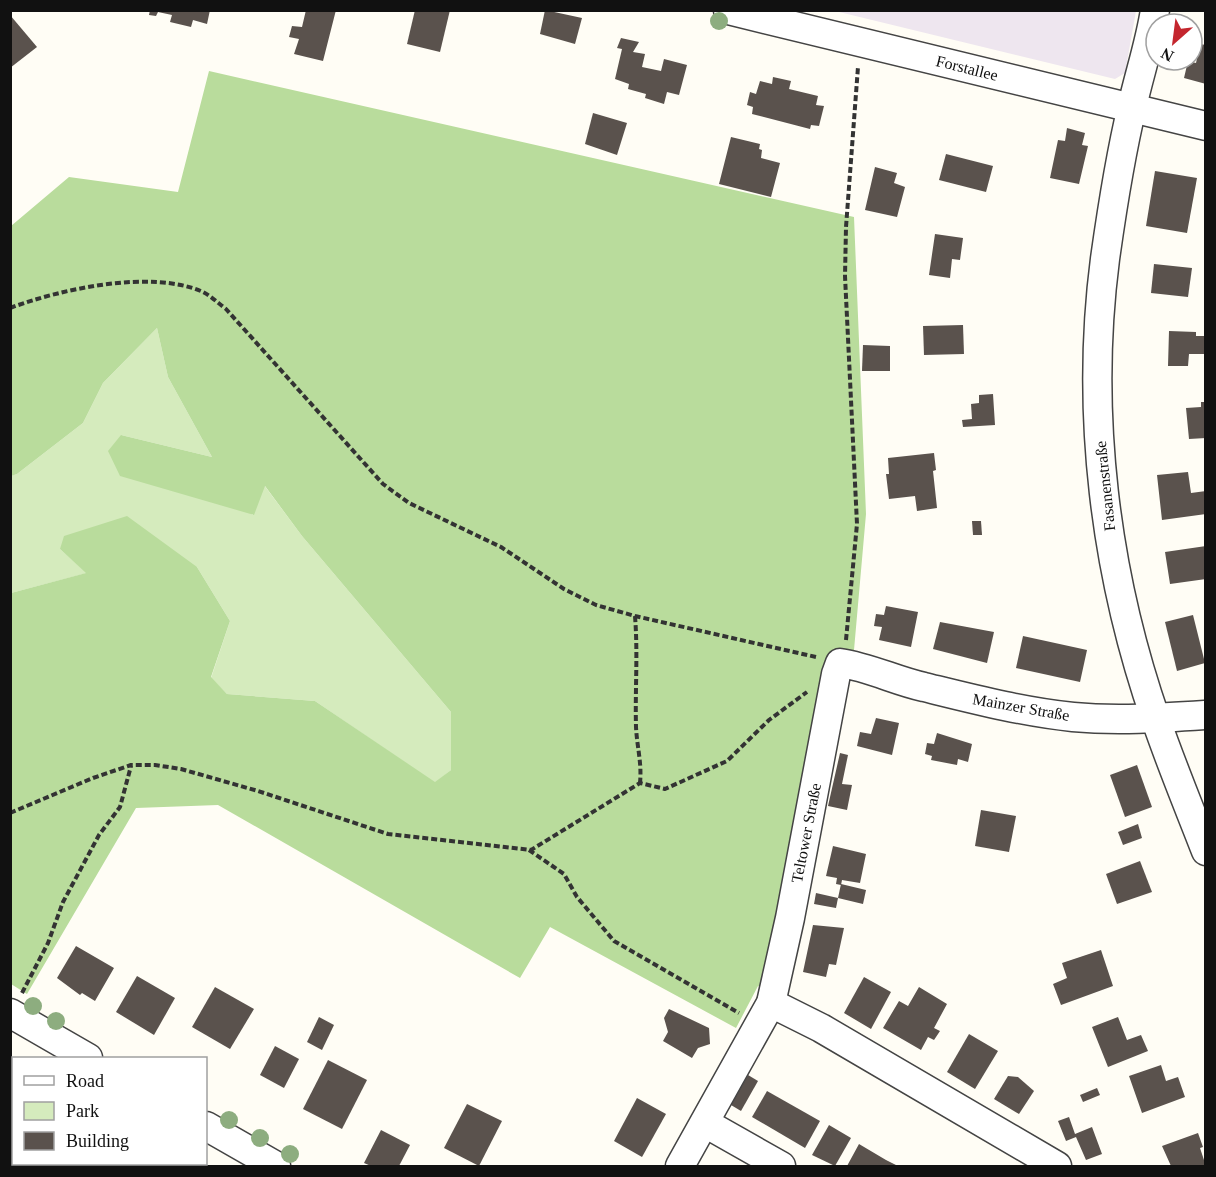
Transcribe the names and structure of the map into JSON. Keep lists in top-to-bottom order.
{
  "streets": {
    "street": [
      "Forstallee",
      "Fasanenstraße",
      "Mainzer Straße",
      "Teltower Straße"
    ]
  },
  "crossings": [
    ["Forstallee", "Fasanenstraße"],
    ["Fasanenstraße", "Mainzer Straße"],
    ["Mainzer Straße", "Teltower Straße"]
  ],
  "legend": ["Road", "Park", "Building"],
  "north": "bottom left"
}
